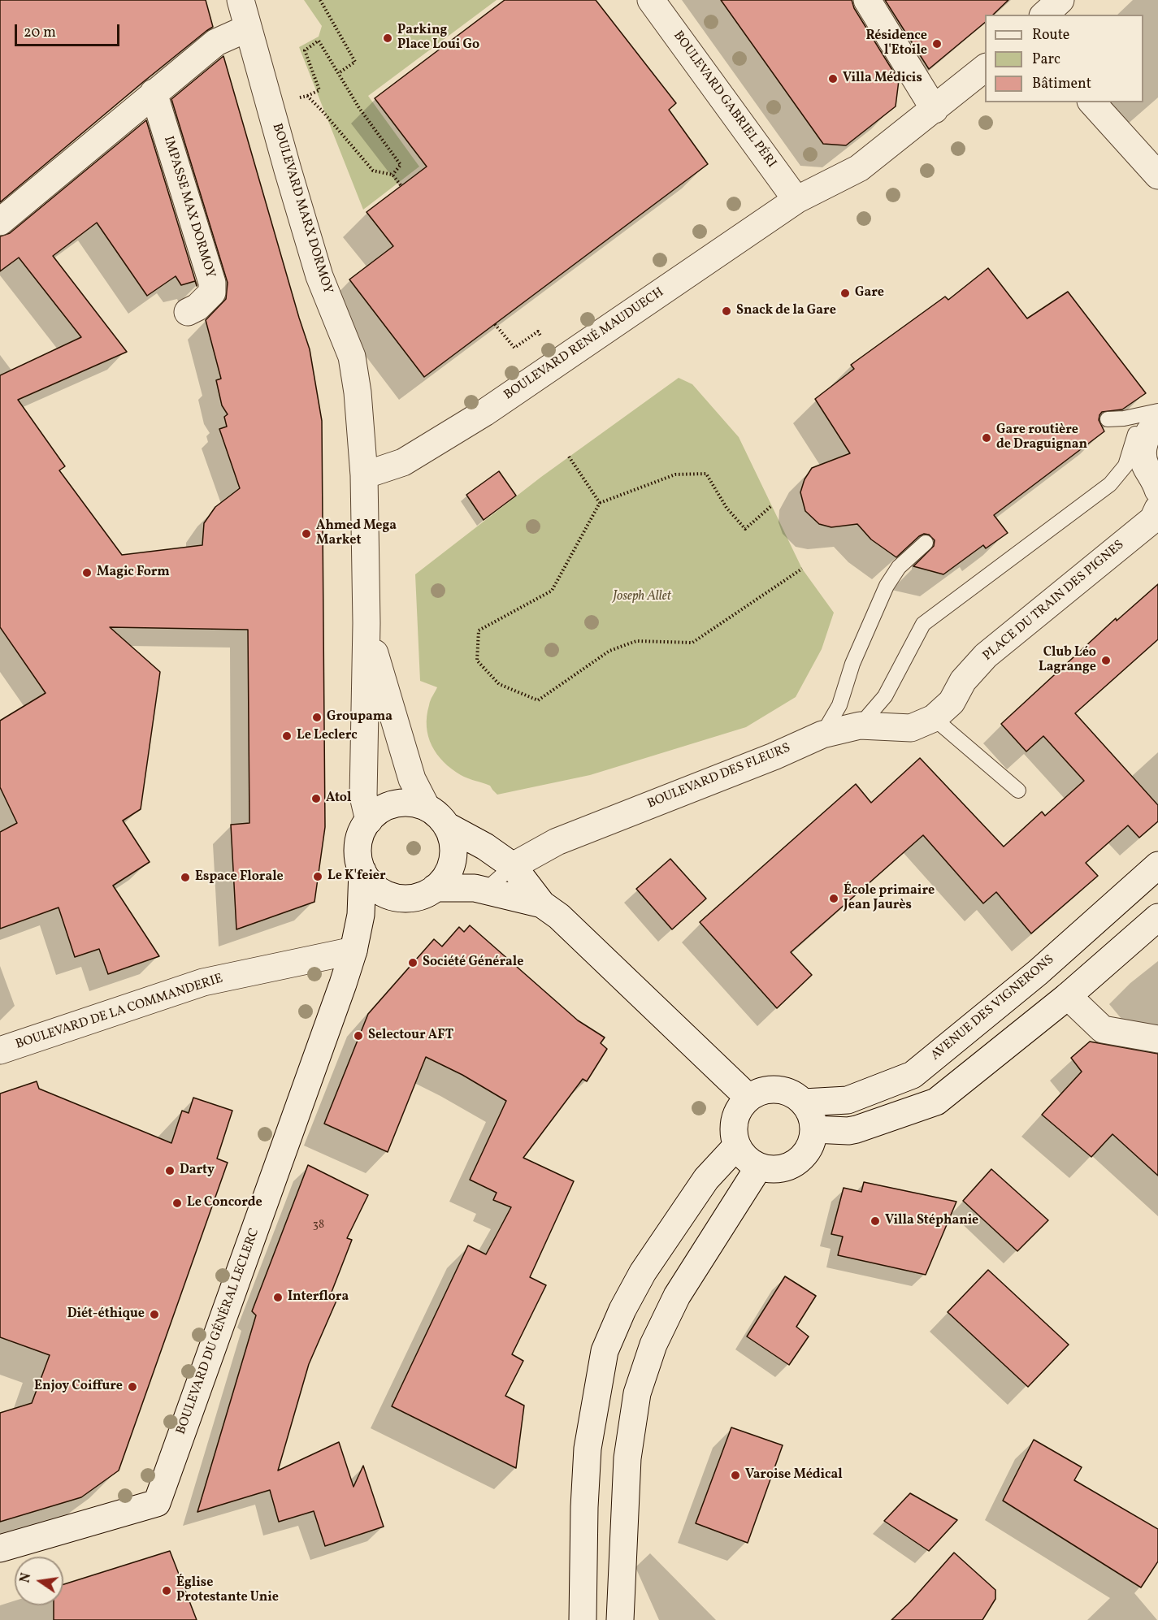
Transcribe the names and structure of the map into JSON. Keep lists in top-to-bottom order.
{
  "streets": {
    "street": [
      "BOULEVARD GABRIEL PÉRI",
      "IMPASSE MAX DORMOY",
      "BOULEVARD MARX DORMOY",
      "BOULEVARD RENÉ MAUDUECH",
      "PLACE DU TRAIN DES PIGNES",
      "BOULEVARD DES FLEURS",
      "AVENUE DES VIGNERONS",
      "BOULEVARD DE LA COMMANDERIE",
      "BOULEVARD DU GÉNÉRAL LECLERC"
    ]
  },
  "crossings": [
    ["BOULEVARD GABRIEL PÉRI", "BOULEVARD RENÉ MAUDUECH"],
    ["BOULEVARD MARX DORMOY", "BOULEVARD RENÉ MAUDUECH"],
    ["PLACE DU TRAIN DES PIGNES", "BOULEVARD DES FLEURS"],
    ["BOULEVARD DE LA COMMANDERIE", "BOULEVARD DU GÉNÉRAL LECLERC"]
  ],
  "parks": ["Joseph Allet"],
  "places": [
    "Parking Place Loui Go",
    "Résidence l'Etoile",
    "Villa Médicis",
    "Gare",
    "Snack de la Gare",
    "Gare routière de Draguignan",
    "Ahmed Mega Market",
    "Magic Form",
    "Club Léo Lagrange",
    "Groupama",
    "Le Leclerc",
    "Atol",
    "Le K'feier",
    "Espace Florale",
    "École primaire Jean Jaurès",
    "Société Générale",
    "Selectour AFT",
    "Darty",
    "Le Concorde",
    "Villa Stéphanie",
    "Interflora",
    "Diét-éthique",
    "Enjoy Coiffure",
    "Varoise Médical",
    "Église Protestante Unie"
  ],
  "house_numbers": ["38"],
  "legend": ["Route", "Parc", "Bâtiment"],
  "scale_bar": "20 m",
  "north": "left"
}
